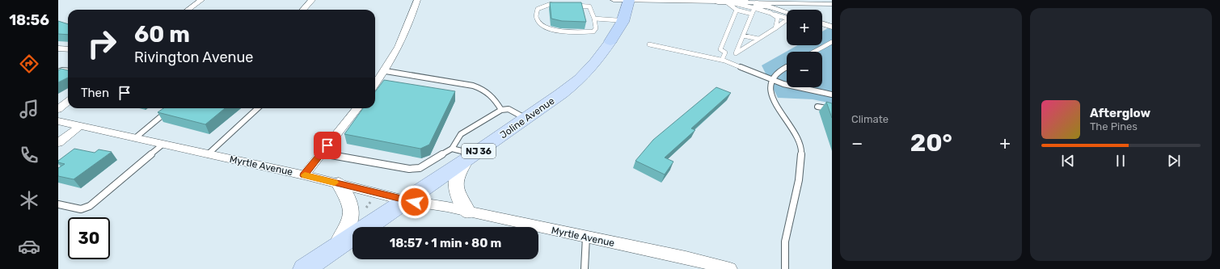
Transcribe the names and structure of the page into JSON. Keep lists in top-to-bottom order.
{
  "streets": {
    "highway": ["NJ 36"],
    "main road": ["Joline Avenue"],
    "street": ["Myrtle Avenue"]
  },
  "crossings": [
    ["Joline Avenue", "NJ 36"],
    ["Joline Avenue", "Myrtle Avenue"]
  ],
  "page": {
    "tabs": "18:56",
    "tile": "Climate",
    "map_buttons": ["+", "−"],
    "turn": ["60 m", "Rivington Avenue"],
    "then": "Then",
    "song": ["Afterglow", "The Pines"],
    "heat": ["−", "20°", "+"],
    "limit": "30",
    "trip": "18:57 · 1 min · 80 m"
  }
}
